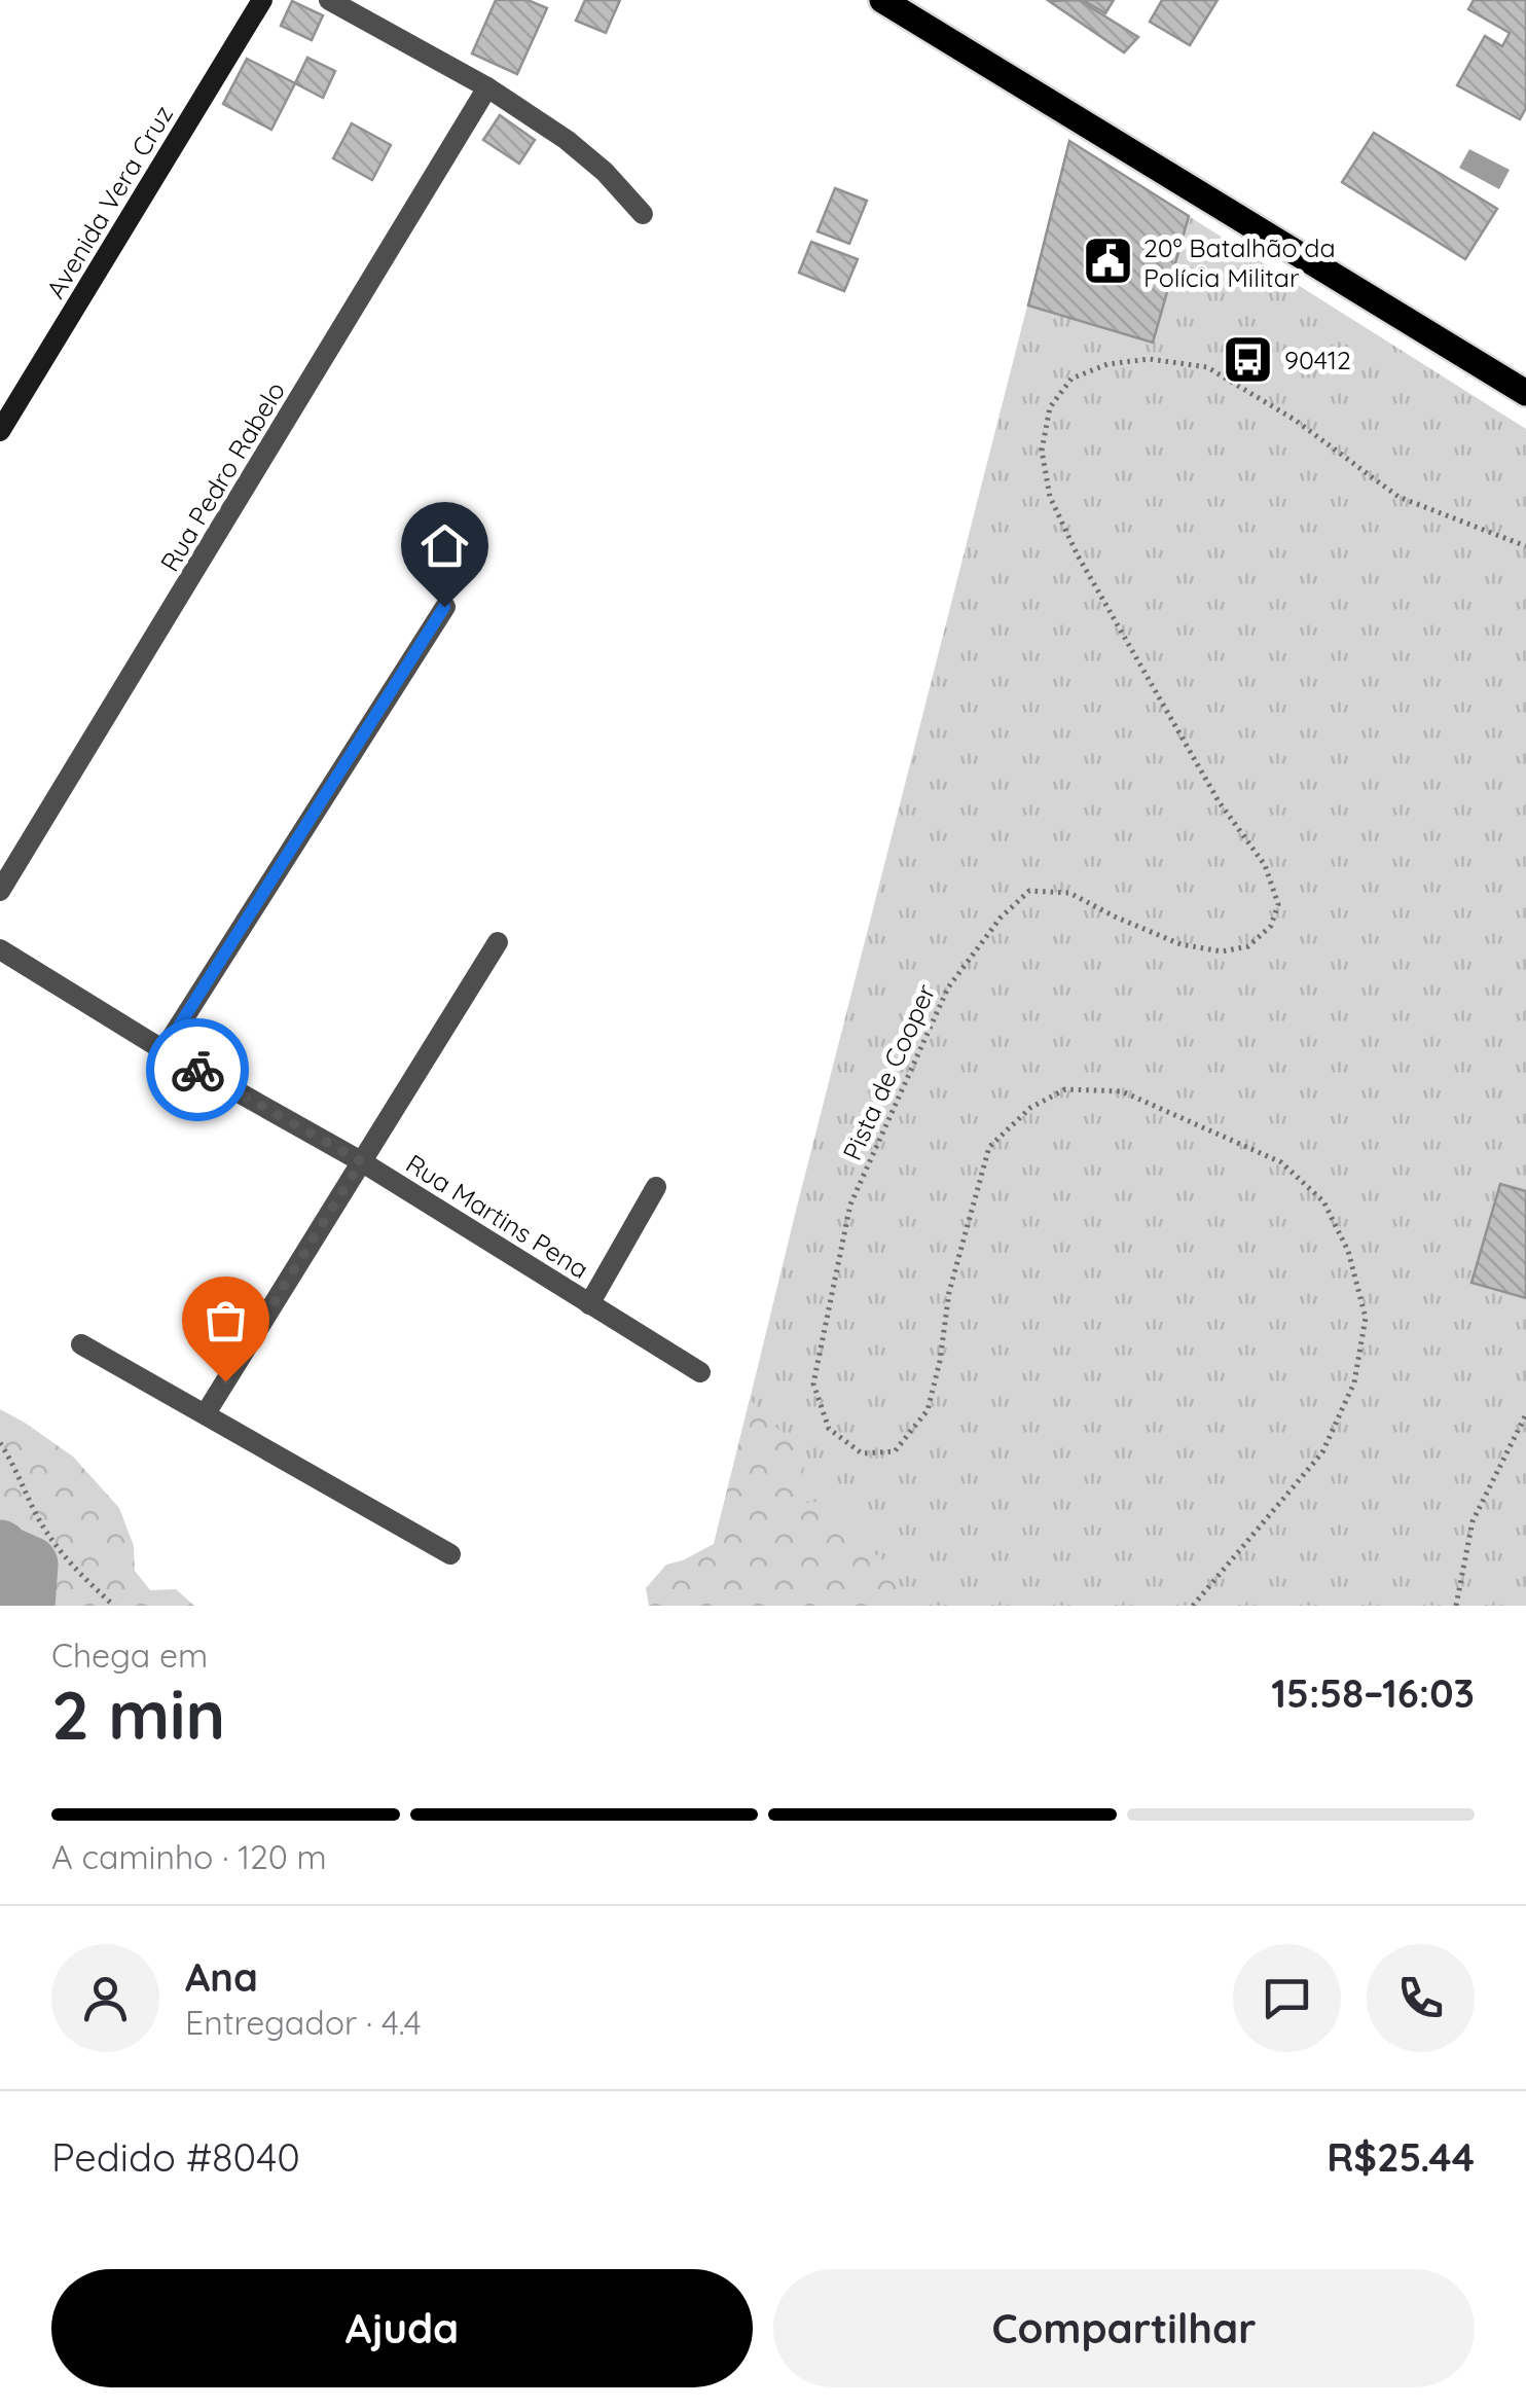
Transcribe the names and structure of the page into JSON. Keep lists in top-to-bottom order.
{
  "streets": {
    "street": ["Avenida Vera Cruz", "Rua Pedro Rabelo", "Rua Martins Pena"],
    "path": ["Pista de Cooper"]
  },
  "places": {
    "public building": ["20º Batalhão da Polícia Militar"],
    "bus stop": ["90412"]
  },
  "page": {
    "heading": ["2 min", "Chega em", "15:58–16:03"],
    "panel": [
      "Ana",
      "Entregador · 4.4",
      "Pedido #8040",
      "R$25.44"
    ],
    "bar": "A caminho · 120 m",
    "buttons": ["Ajuda", "Compartilhar"]
  }
}
